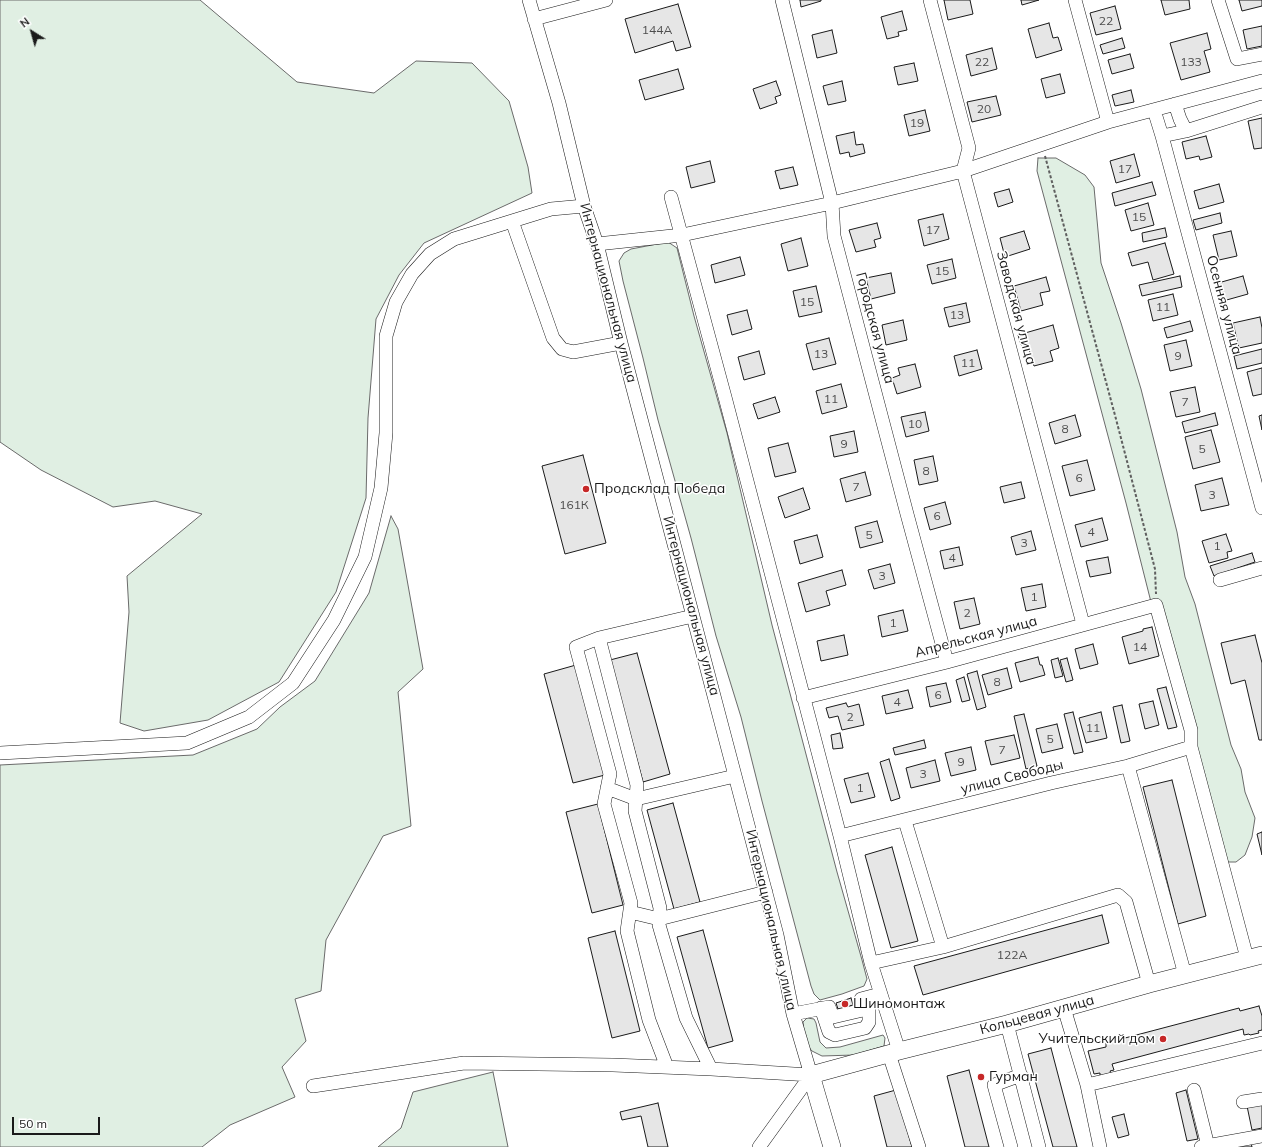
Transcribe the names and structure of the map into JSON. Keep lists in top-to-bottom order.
{
  "streets": {
    "main road": ["Интернациональная улица", "Кольцевая улица"],
    "street": [
      "Осенняя улица",
      "Заводская улица",
      "Городская улица",
      "Апрельская улица",
      "улица Свободы"
    ]
  },
  "crossings": [
    ["Интернациональная улица", "Кольцевая улица"],
    ["Заводская улица", "Апрельская улица"],
    ["Городская улица", "Апрельская улица"]
  ],
  "places": [
    "Продсклад Победа",
    "Шиномонтаж",
    "Учительский дом",
    "Гурман"
  ],
  "house_numbers": [
    "22",
    "144А",
    "22",
    "133",
    "20",
    "19",
    "17",
    "15",
    "17",
    "15",
    "15",
    "11",
    "13",
    "13",
    "9",
    "11",
    "11",
    "7",
    "10",
    "8",
    "9",
    "5",
    "8",
    "6",
    "7",
    "3",
    "161К",
    "6",
    "4",
    "5",
    "3",
    "1",
    "4",
    "3",
    "1",
    "2",
    "1",
    "14",
    "8",
    "6",
    "4",
    "2",
    "11",
    "5",
    "7",
    "9",
    "3",
    "1",
    "122А"
  ],
  "scale_bar": "50 m",
  "north": "top left"
}
